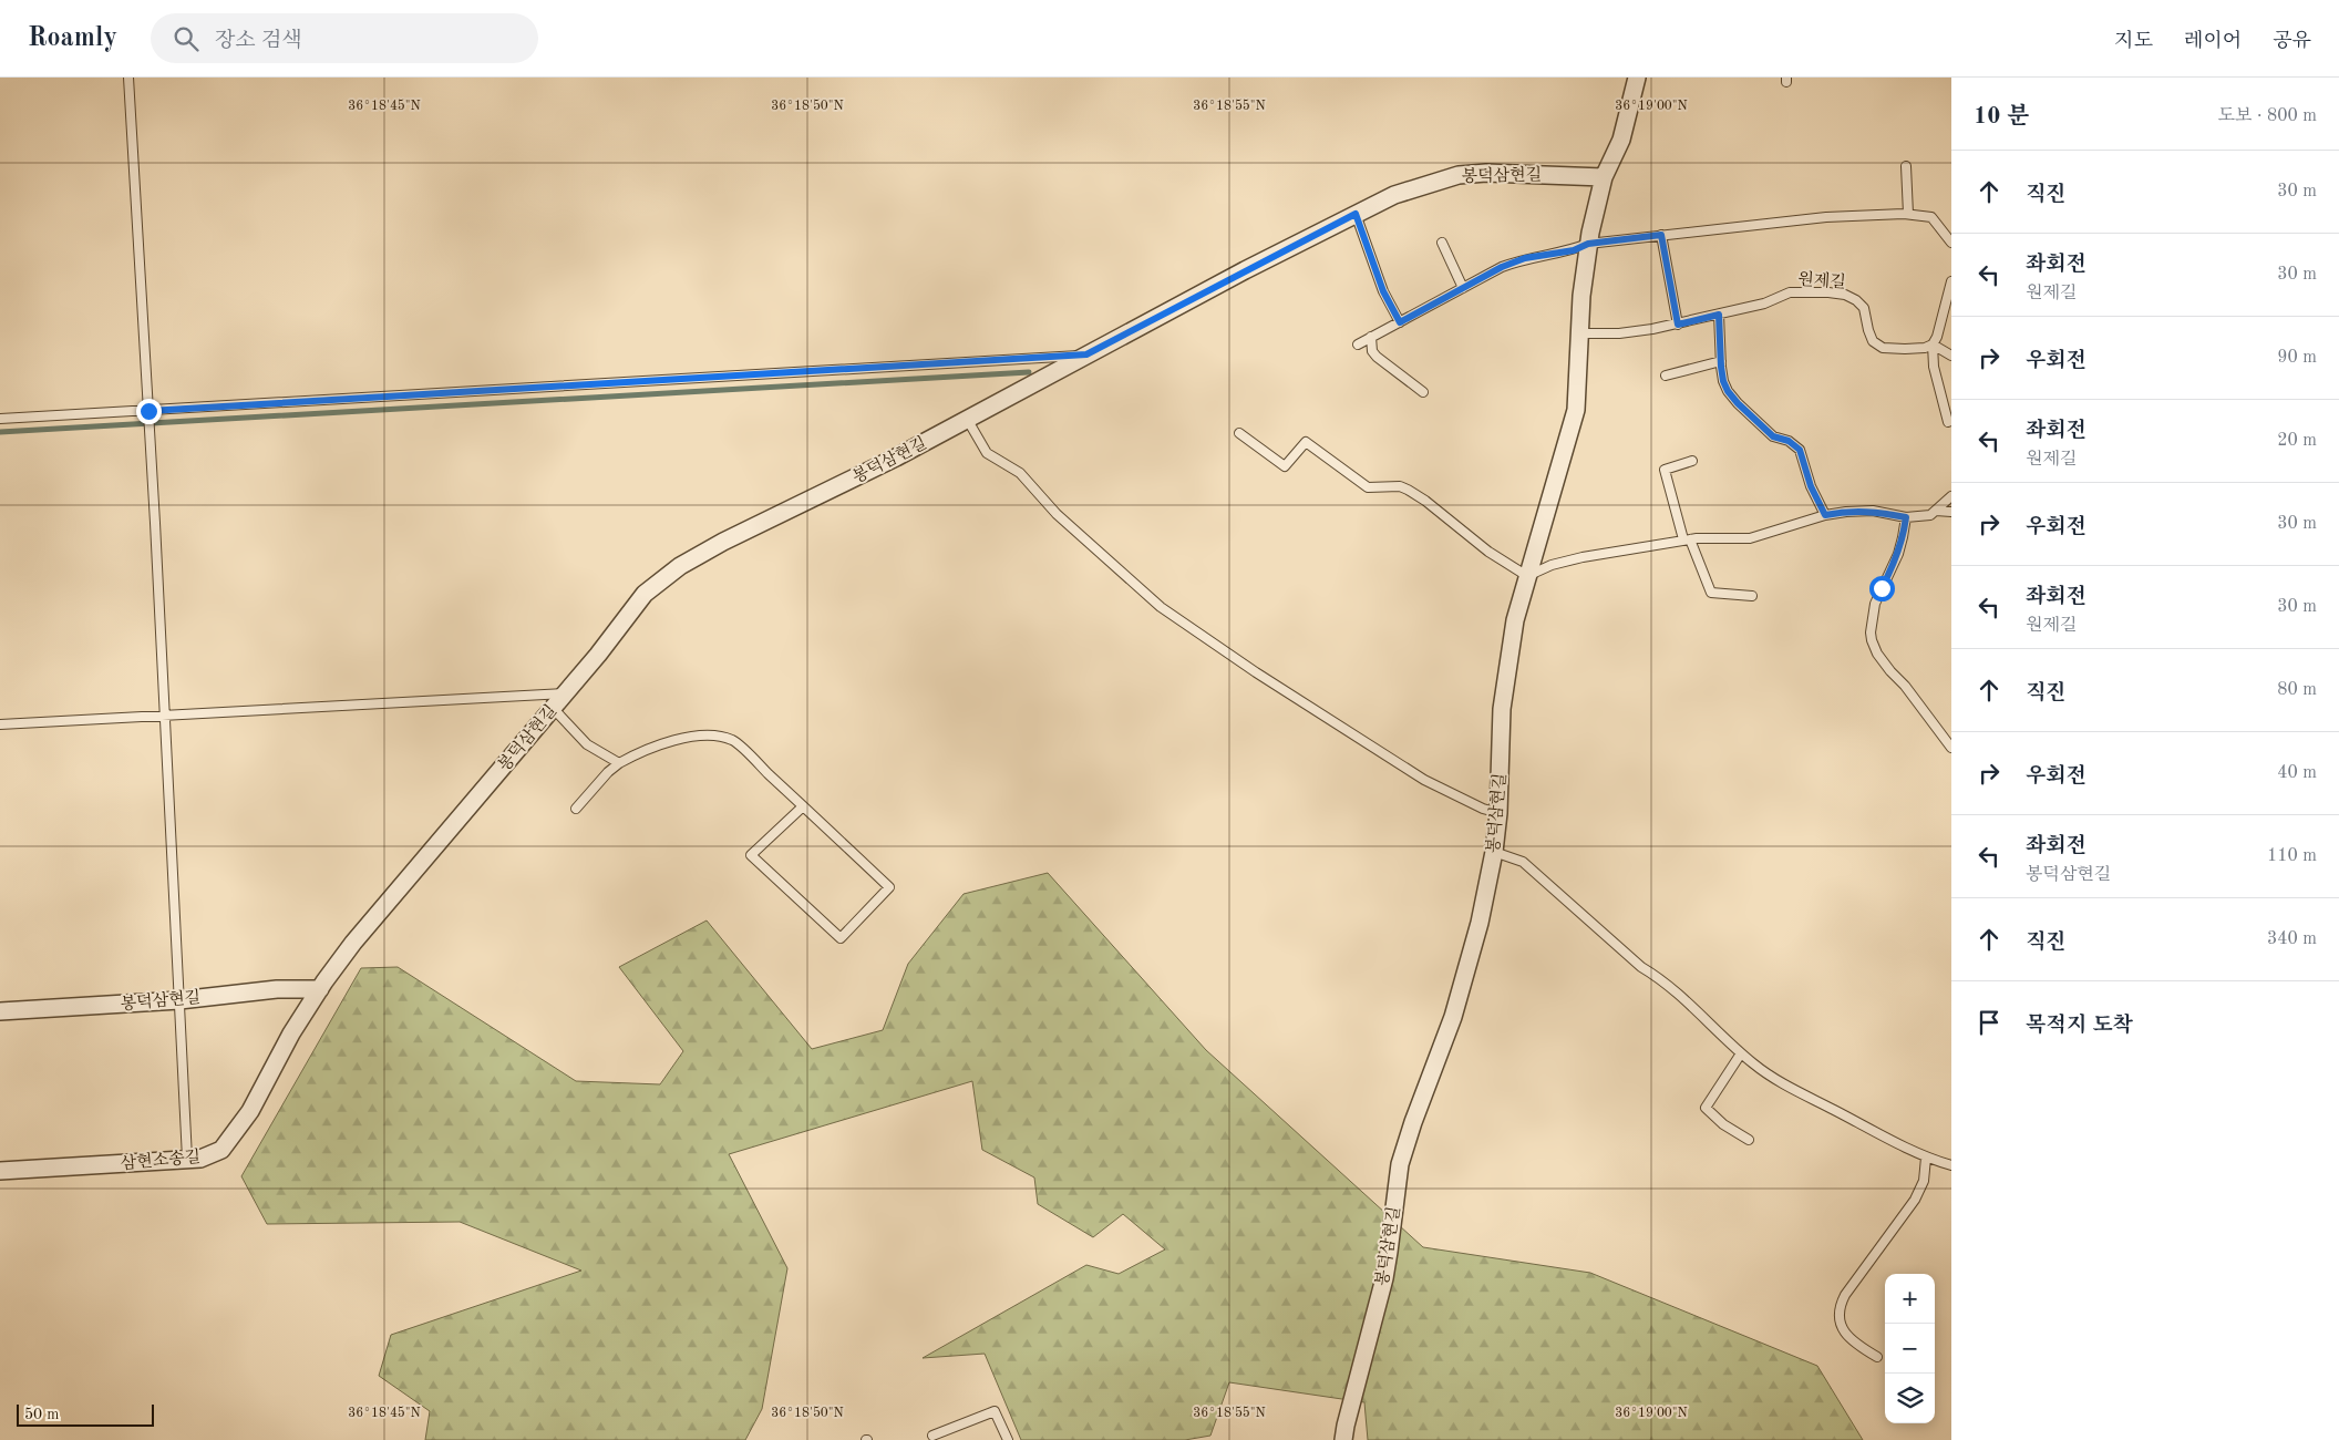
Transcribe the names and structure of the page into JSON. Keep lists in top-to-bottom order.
{
  "streets": {
    "street": ["봉덕삼현길", "삼현소송길"],
    "lane": ["원제길"]
  },
  "crossings": [
    ["봉덕삼현길", "원제길"],
    ["봉덕삼현길", "삼현소송길"]
  ],
  "scale_bar": "50 m",
  "page": {
    "header": "Roamly",
    "search": "장소 검색",
    "nav": ["지도", "레이어", "공유"],
    "heading": ["10 분", "도보 · 800 m"],
    "list": [
      ["직진", "30 m"],
      ["좌회전", "원제길", "30 m"],
      ["우회전", "90 m"],
      ["좌회전", "원제길", "20 m"],
      ["우회전", "30 m"],
      ["좌회전", "원제길", "30 m"],
      ["직진", "80 m"],
      ["우회전", "40 m"],
      ["좌회전", "봉덕삼현길", "110 m"],
      ["직진", "340 m"],
      "목적지 도착"
    ],
    "map_buttons": ["+", "−"],
    "scale": "50 m"
  },
  "coordinates": [
    "36°18'45\"N",
    "36°18'50\"N",
    "36°18'55\"N",
    "36°19'00\"N"
  ]
}
